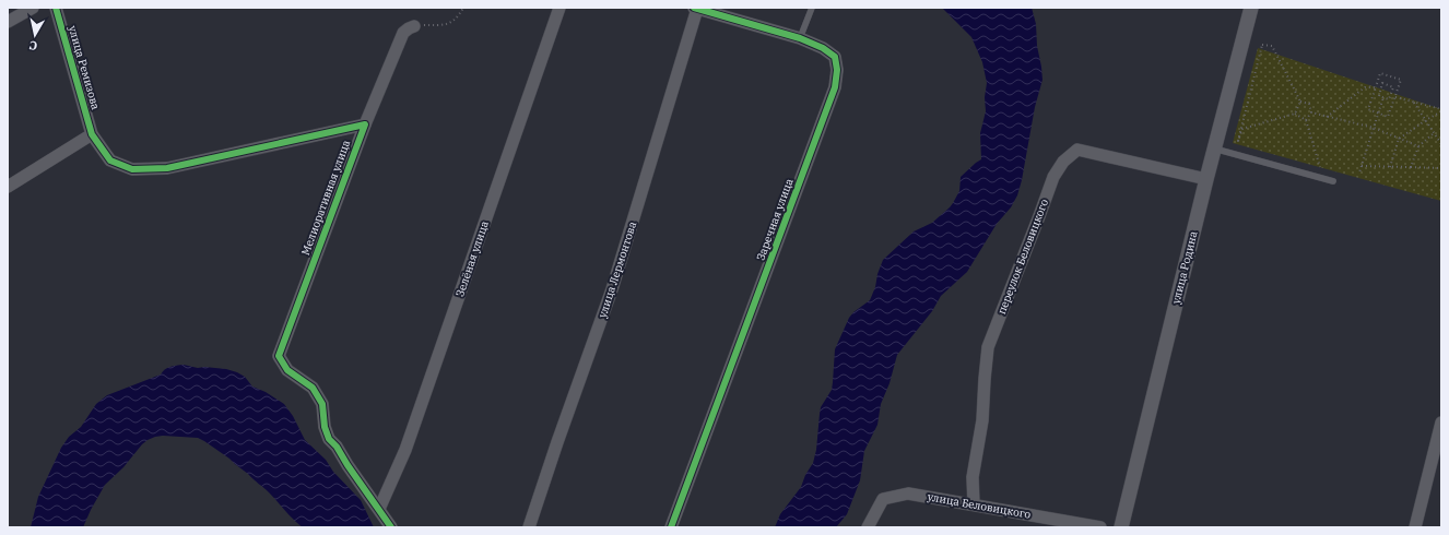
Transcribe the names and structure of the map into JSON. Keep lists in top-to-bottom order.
{
  "streets": {
    "street": [
      "улица Ремизова",
      "Мелиоративная улица",
      "Заречная улица",
      "переулок Беловицкого",
      "Зелёная улица",
      "улица Родина",
      "улица Лермонтова",
      "улица Беловицкого"
    ]
  },
  "crossings": [
    ["улица Ремизова", "Мелиоративная улица"],
    ["Мелиоративная улица", "Зелёная улица"],
    ["Заречная улица", "улица Лермонтова"],
    ["переулок Беловицкого", "улица Родина"],
    ["переулок Беловицкого", "улица Беловицкого"]
  ],
  "north": "bottom"
}
